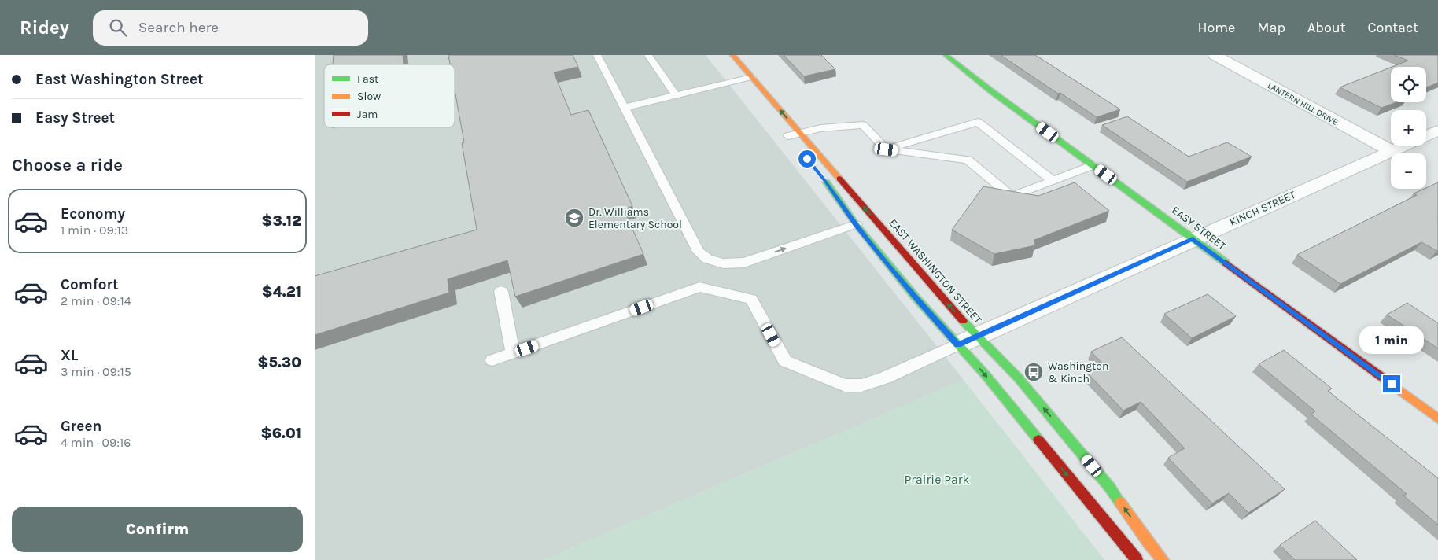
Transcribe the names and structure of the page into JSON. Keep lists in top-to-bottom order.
{
  "streets": {
    "main road": ["EASY STREET", "EAST WASHINGTON STREET"],
    "street": ["LANTERN HILL DRIVE", "KINCH STREET"]
  },
  "crossings": [
    ["LANTERN HILL DRIVE", "KINCH STREET"],
    ["KINCH STREET", "EASY STREET"],
    ["KINCH STREET", "EAST WASHINGTON STREET"]
  ],
  "parks": ["Prairie Park"],
  "places": {
    "school or university": ["Dr. Williams Elementary School"],
    "bus stop": ["Washington & Kinch"]
  },
  "legend": ["Fast", "Slow", "Jam"],
  "page": {
    "header": "Ridey",
    "search": "Search here",
    "nav": [
      "Home",
      "Map",
      "About",
      "Contact"
    ],
    "banner": ["East Washington Street", "Easy Street"],
    "map_buttons": ["+", "−"],
    "heading": "Choose a ride",
    "list": [
      {
        "name": "Economy",
        "note": "1 min · 09:13",
        "value": "$3.12"
      },
      {
        "name": "Comfort",
        "note": "2 min · 09:14",
        "value": "$4.21"
      },
      {
        "name": "XL",
        "note": "3 min · 09:15",
        "value": "$5.30"
      },
      {
        "name": "Green",
        "note": "4 min · 09:16",
        "value": "$6.01"
      }
    ],
    "bubble": "1 min",
    "buttons": "Confirm"
  }
}
